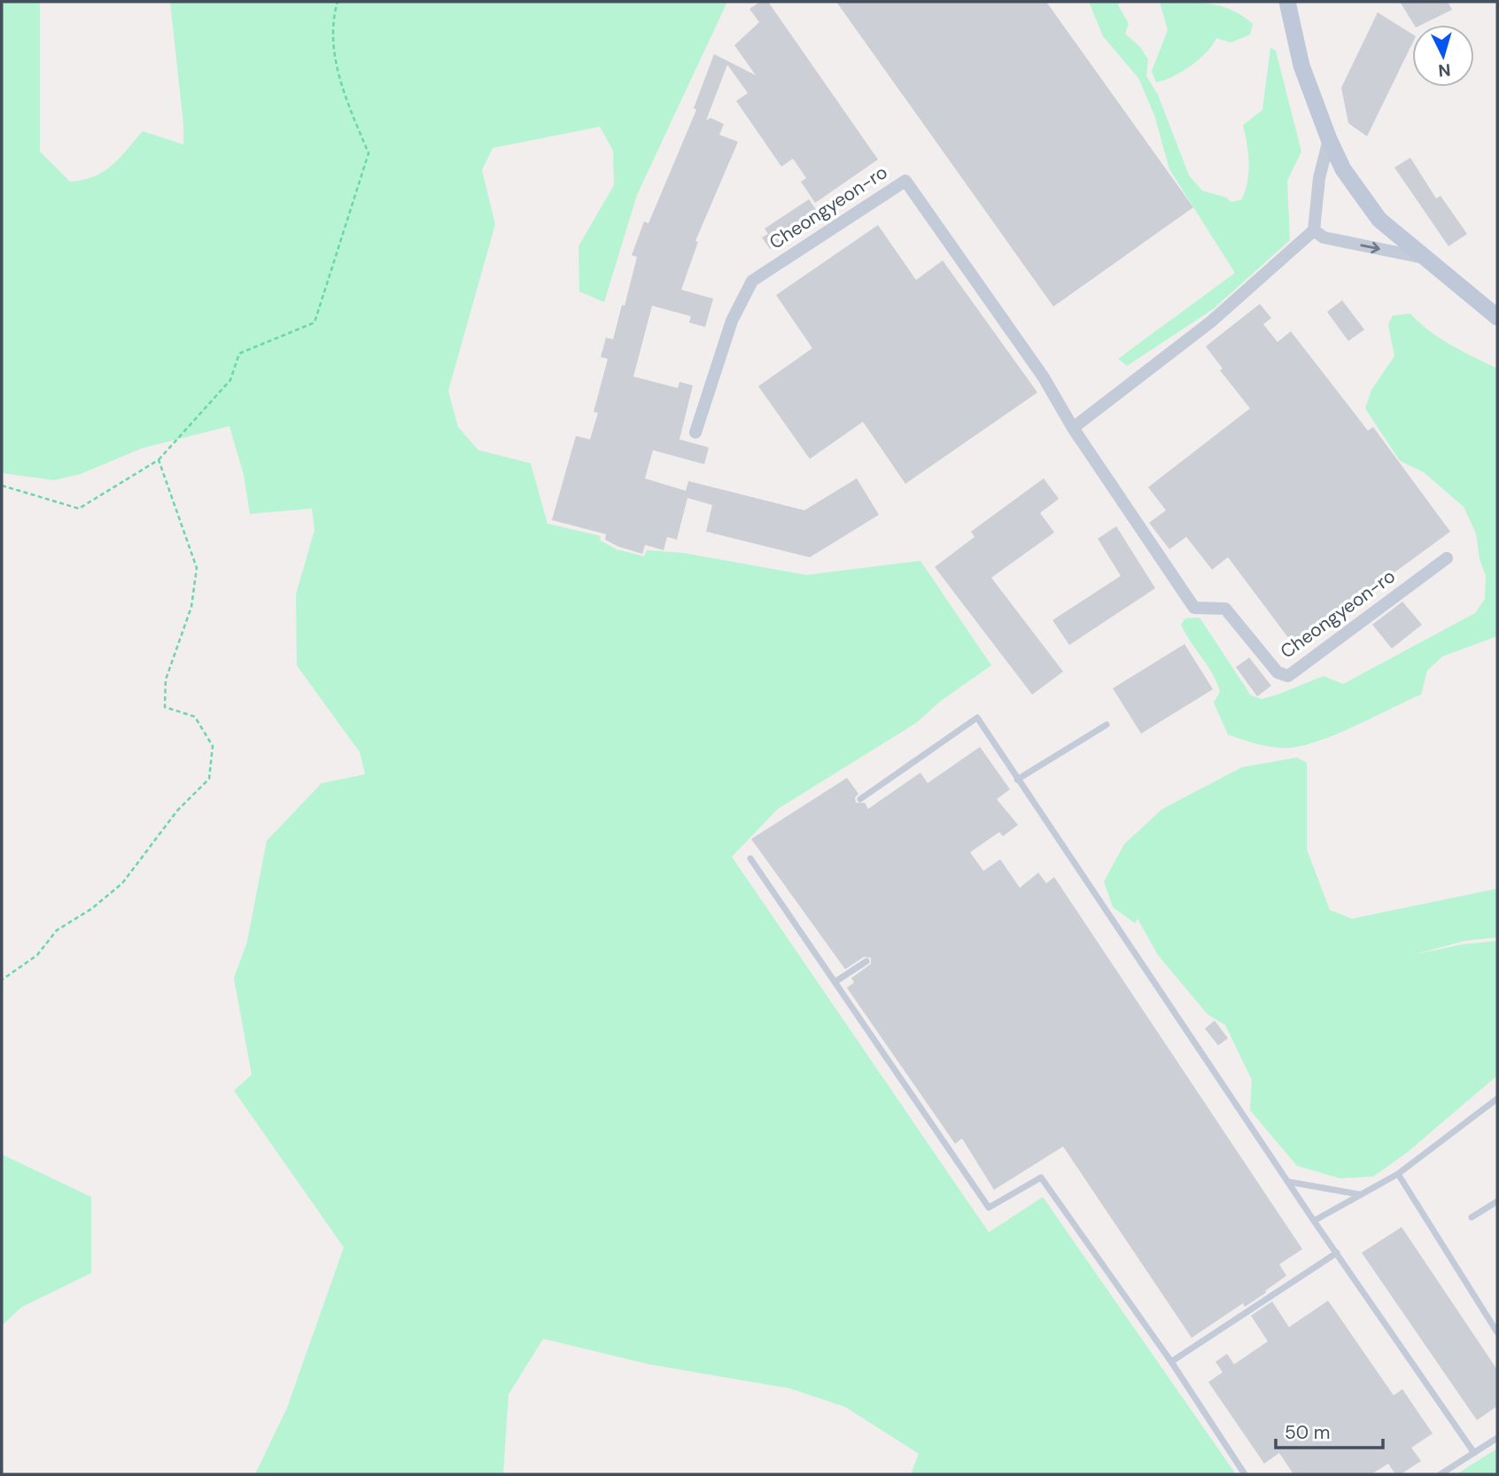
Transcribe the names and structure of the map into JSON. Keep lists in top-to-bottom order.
{
  "streets": {
    "street": ["Cheongyeon-ro"]
  },
  "scale_bar": "50 m",
  "north": "bottom"
}
